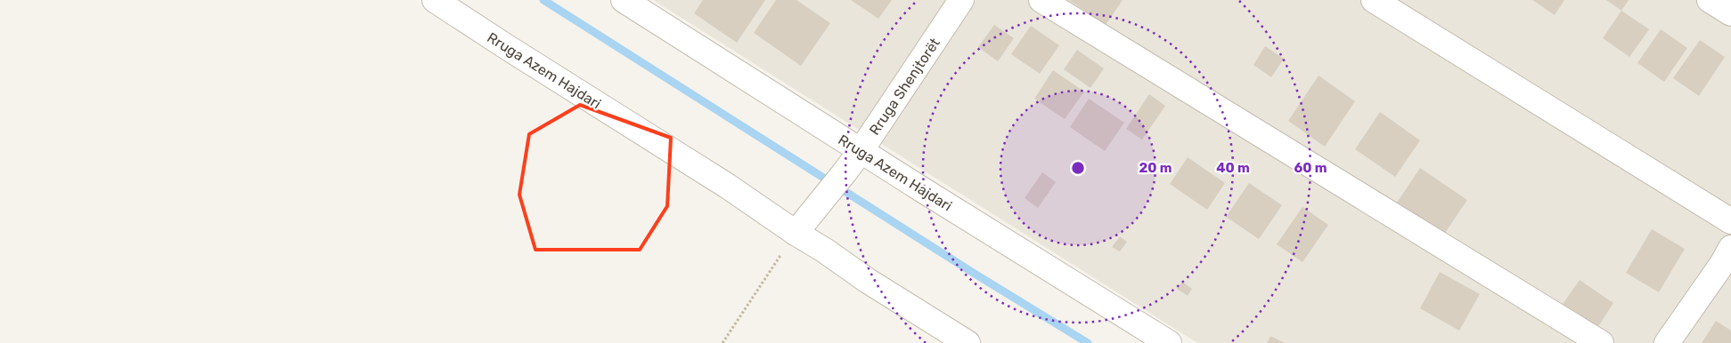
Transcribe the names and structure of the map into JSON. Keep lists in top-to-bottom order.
{
  "streets": {
    "street": ["Rruga Azem Hajdari", "Rruga Shenjtorët"]
  },
  "crossings": [
    ["Rruga Azem Hajdari", "Rruga Shenjtorët"]
  ],
  "rings": ["20 m", "40 m", "60 m"]
}
